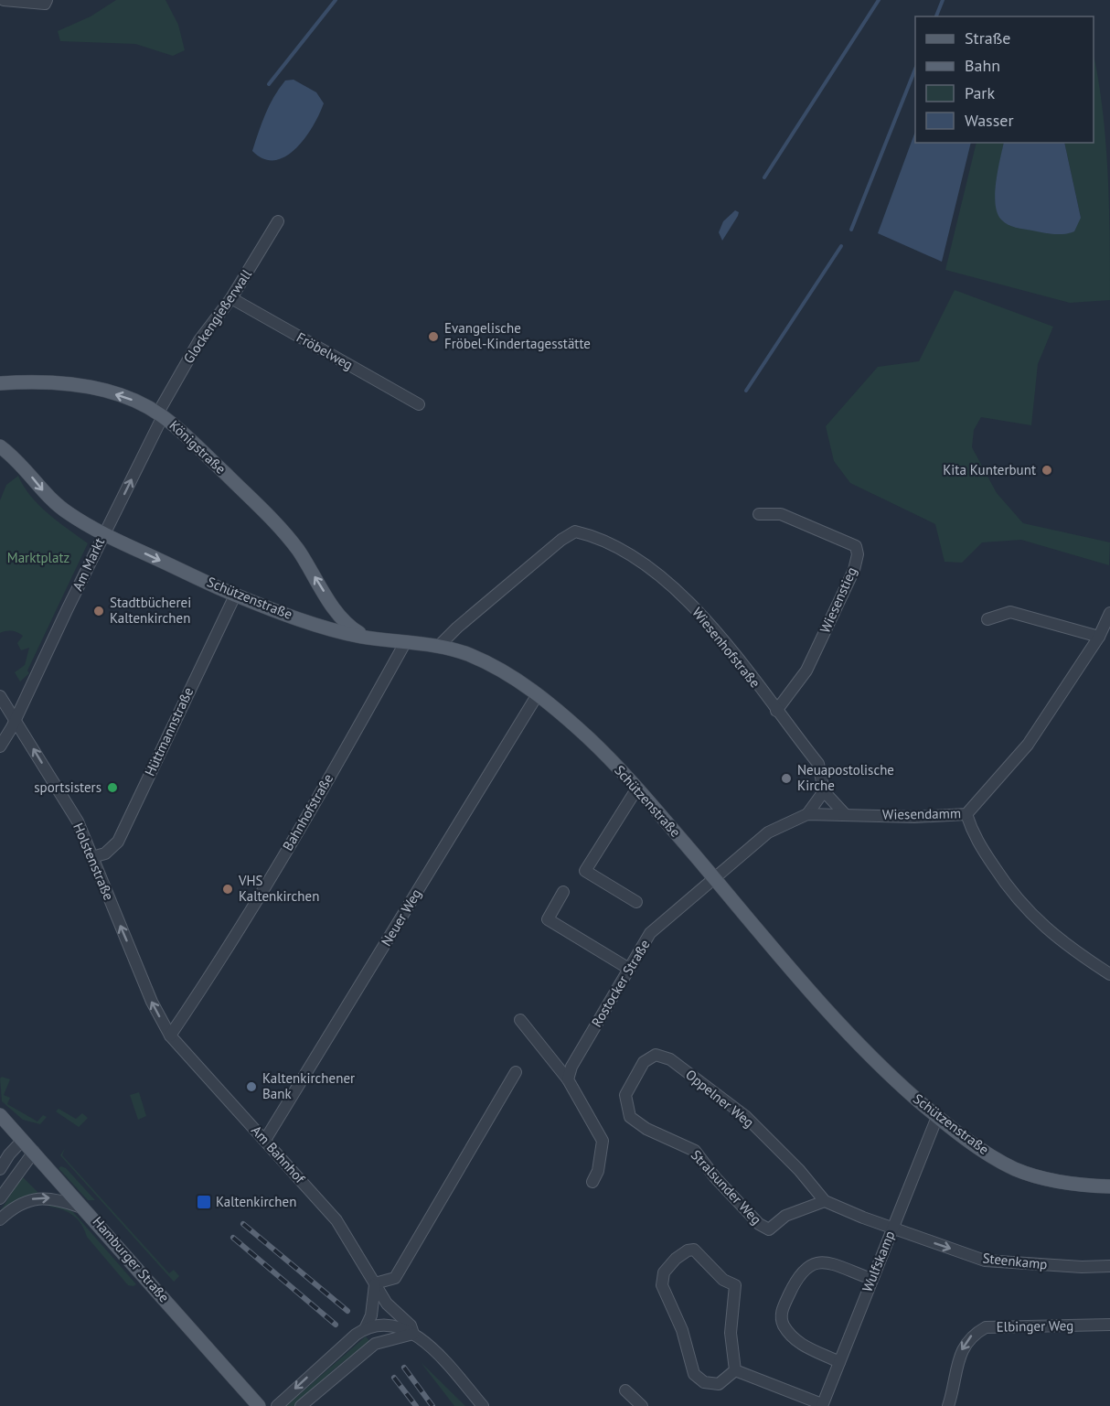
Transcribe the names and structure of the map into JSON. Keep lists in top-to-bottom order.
{
  "streets": {
    "main road": [
      "Königstraße",
      "Am Markt",
      "Schützenstraße",
      "Hamburger Straße"
    ],
    "street": [
      "Glockengießerwall",
      "Fröbelweg",
      "Wiesenstieg",
      "Wiesenhofstraße",
      "Hüttmannstraße",
      "Bahnhofstraße",
      "Wiesendamm",
      "Holstenstraße",
      "Neuer Weg",
      "Rostocker Straße",
      "Oppelner Weg",
      "Am Bahnhof",
      "Stralsunder Weg",
      "Wulfskamp",
      "Steenkamp",
      "Elbinger Weg"
    ]
  },
  "crossings": [
    ["Glockengießerwall", "Fröbelweg"],
    ["Glockengießerwall", "Königstraße"],
    ["Glockengießerwall", "Am Markt"],
    ["Glockengießerwall", "Schützenstraße"],
    ["Königstraße", "Schützenstraße"],
    ["Am Markt", "Schützenstraße"],
    ["Am Markt", "Holstenstraße"],
    ["Schützenstraße", "Wiesenhofstraße"],
    ["Schützenstraße", "Hüttmannstraße"],
    ["Schützenstraße", "Bahnhofstraße"],
    ["Schützenstraße", "Wiesendamm"],
    ["Schützenstraße", "Neuer Weg"],
    ["Schützenstraße", "Rostocker Straße"],
    ["Schützenstraße", "Wulfskamp"],
    ["Wiesenstieg", "Wiesenhofstraße"],
    ["Hüttmannstraße", "Holstenstraße"],
    ["Bahnhofstraße", "Holstenstraße"],
    ["Bahnhofstraße", "Am Bahnhof"],
    ["Wiesendamm", "Rostocker Straße"],
    ["Holstenstraße", "Am Bahnhof"],
    ["Neuer Weg", "Am Bahnhof"],
    ["Oppelner Weg", "Stralsunder Weg"],
    ["Oppelner Weg", "Steenkamp"],
    ["Stralsunder Weg", "Steenkamp"],
    ["Wulfskamp", "Steenkamp"]
  ],
  "one_way": [
    "Glockengießerwall",
    "Königstraße",
    "Am Markt",
    "Holstenstraße",
    "Steenkamp",
    "Elbinger Weg"
  ],
  "parks": ["Marktplatz"],
  "places": {
    "other": [
      "Evangelische Fröbel-Kindertagesstätte",
      "Kita Kunterbunt",
      "Stadtbücherei Kaltenkirchen",
      "Neuapostolische Kirche",
      "sportsisters",
      "VHS Kaltenkirchen",
      "Kaltenkirchener Bank"
    ],
    "transit": ["Kaltenkirchen"]
  },
  "legend": [
    "Straße",
    "Bahn",
    "Park",
    "Wasser"
  ]
}
